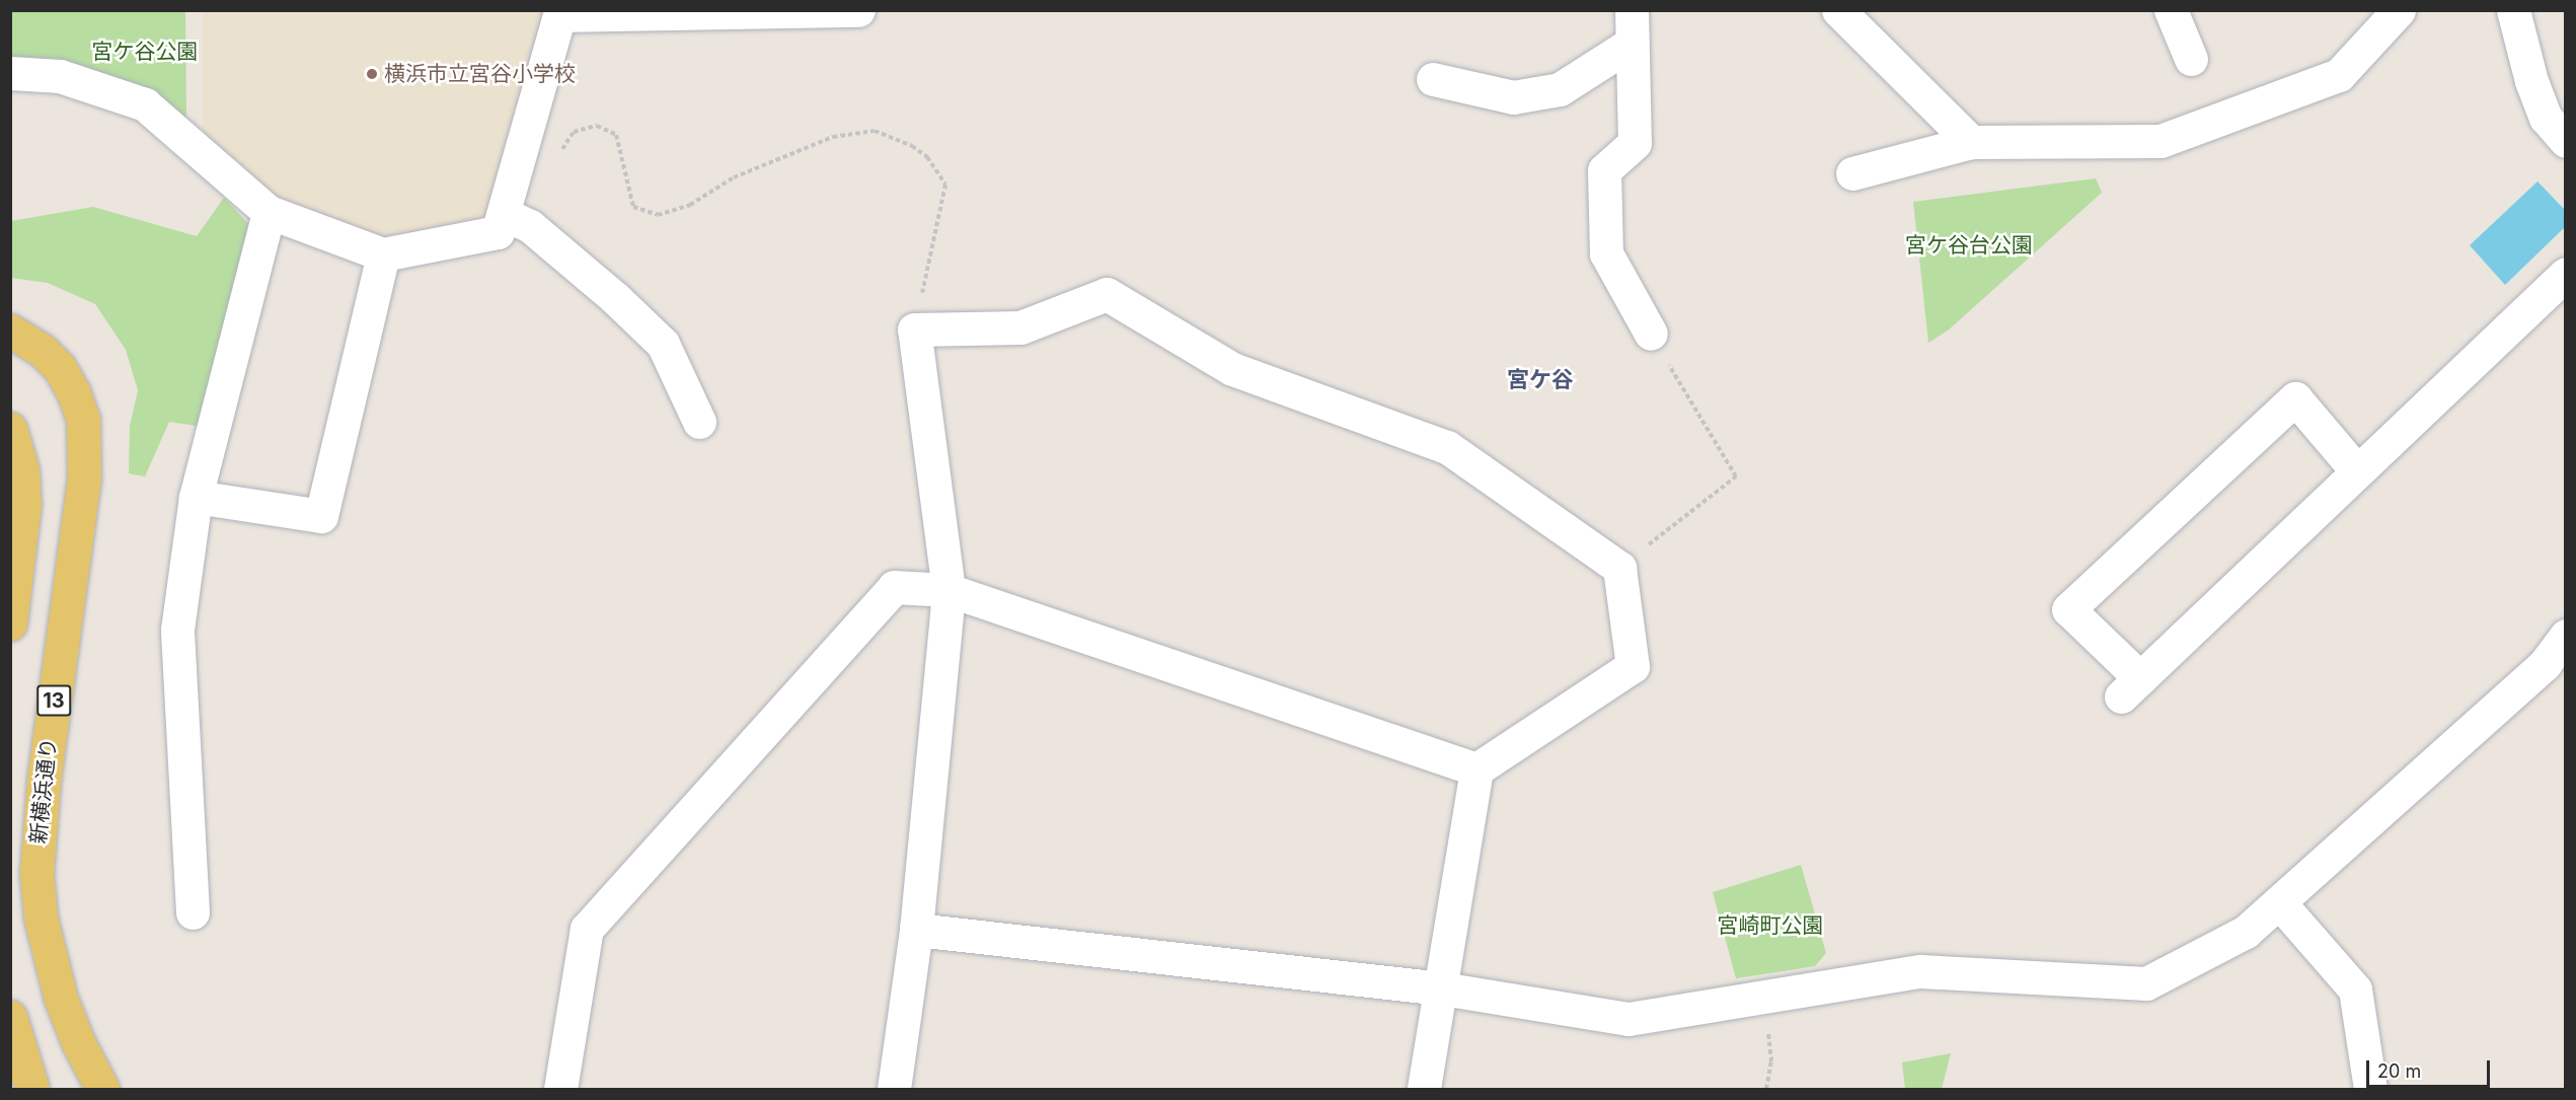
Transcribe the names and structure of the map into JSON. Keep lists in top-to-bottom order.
{
  "streets": {
    "main road": ["13", "新横浜通り"]
  },
  "districts": ["宮ケ谷"],
  "parks": ["宮ケ谷公園", "宮ケ谷台公園", "宮崎町公園"],
  "places": ["横浜市立宮谷小学校"],
  "scale_bar": "20 m"
}
